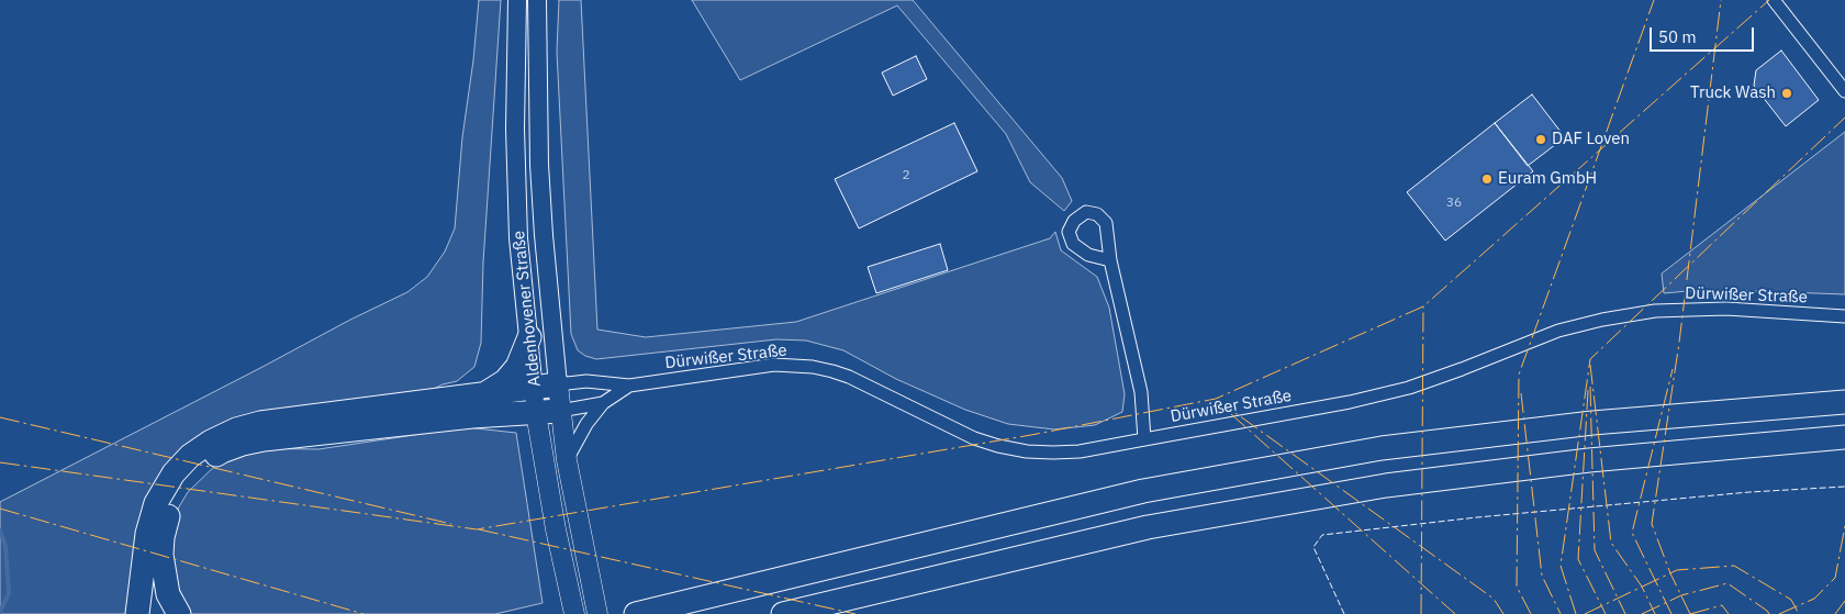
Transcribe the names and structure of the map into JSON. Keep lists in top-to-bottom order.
{
  "streets": {
    "main road": ["Aldenhovener Straße"],
    "street": ["Dürwißer Straße"]
  },
  "crossings": [
    ["Dürwißer Straße", "Aldenhovener Straße"]
  ],
  "places": ["Truck Wash", "DAF Loven", "Euram GmbH"],
  "house_numbers": ["2", "36"],
  "scale_bar": "50 m"
}
